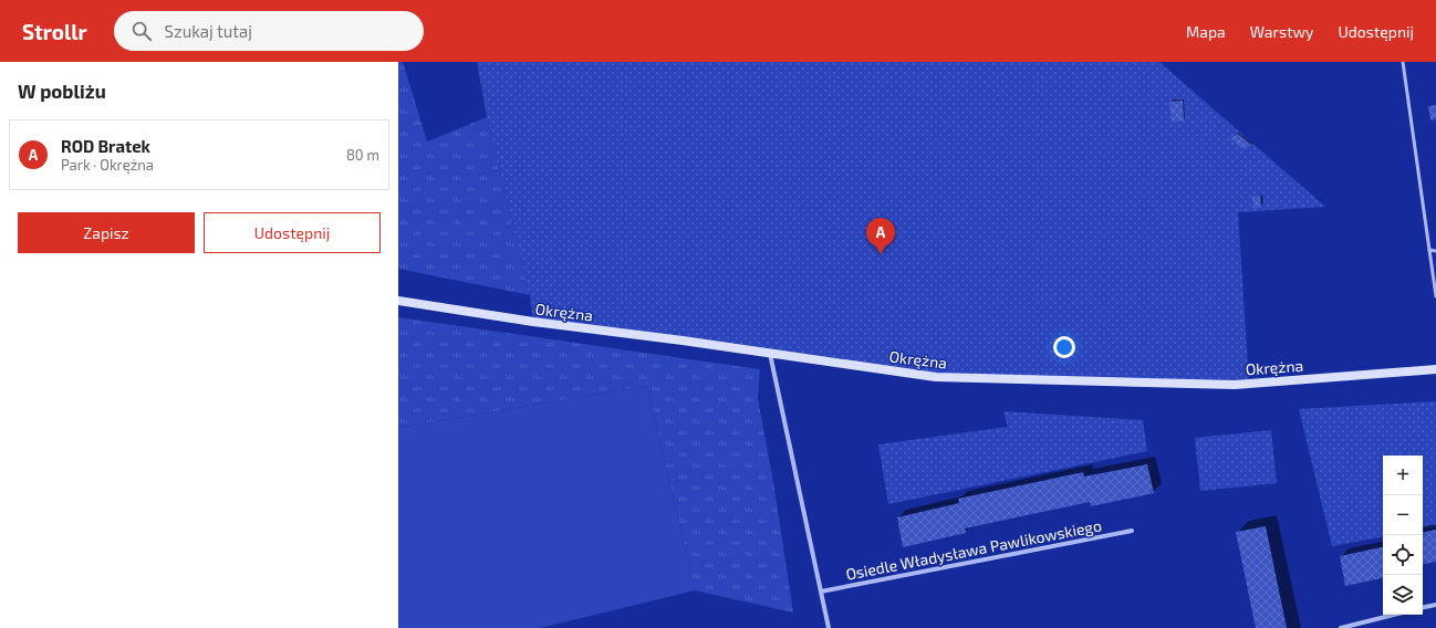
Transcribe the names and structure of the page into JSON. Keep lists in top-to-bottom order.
{
  "streets": {
    "street": ["Okrężna", "Osiedle Władysława Pawlikowskiego"]
  },
  "page": {
    "header": "Strollr",
    "search": "Szukaj tutaj",
    "nav": ["Mapa", "Warstwy", "Udostępnij"],
    "heading": "W pobliżu",
    "list": [
      {
        "mark": "A",
        "name": "ROD Bratek",
        "note": "Park · Okrężna",
        "value": "80 m"
      }
    ],
    "buttons": ["Zapisz", "Udostępnij"],
    "pins": "A",
    "map_buttons": ["+", "−"]
  }
}
